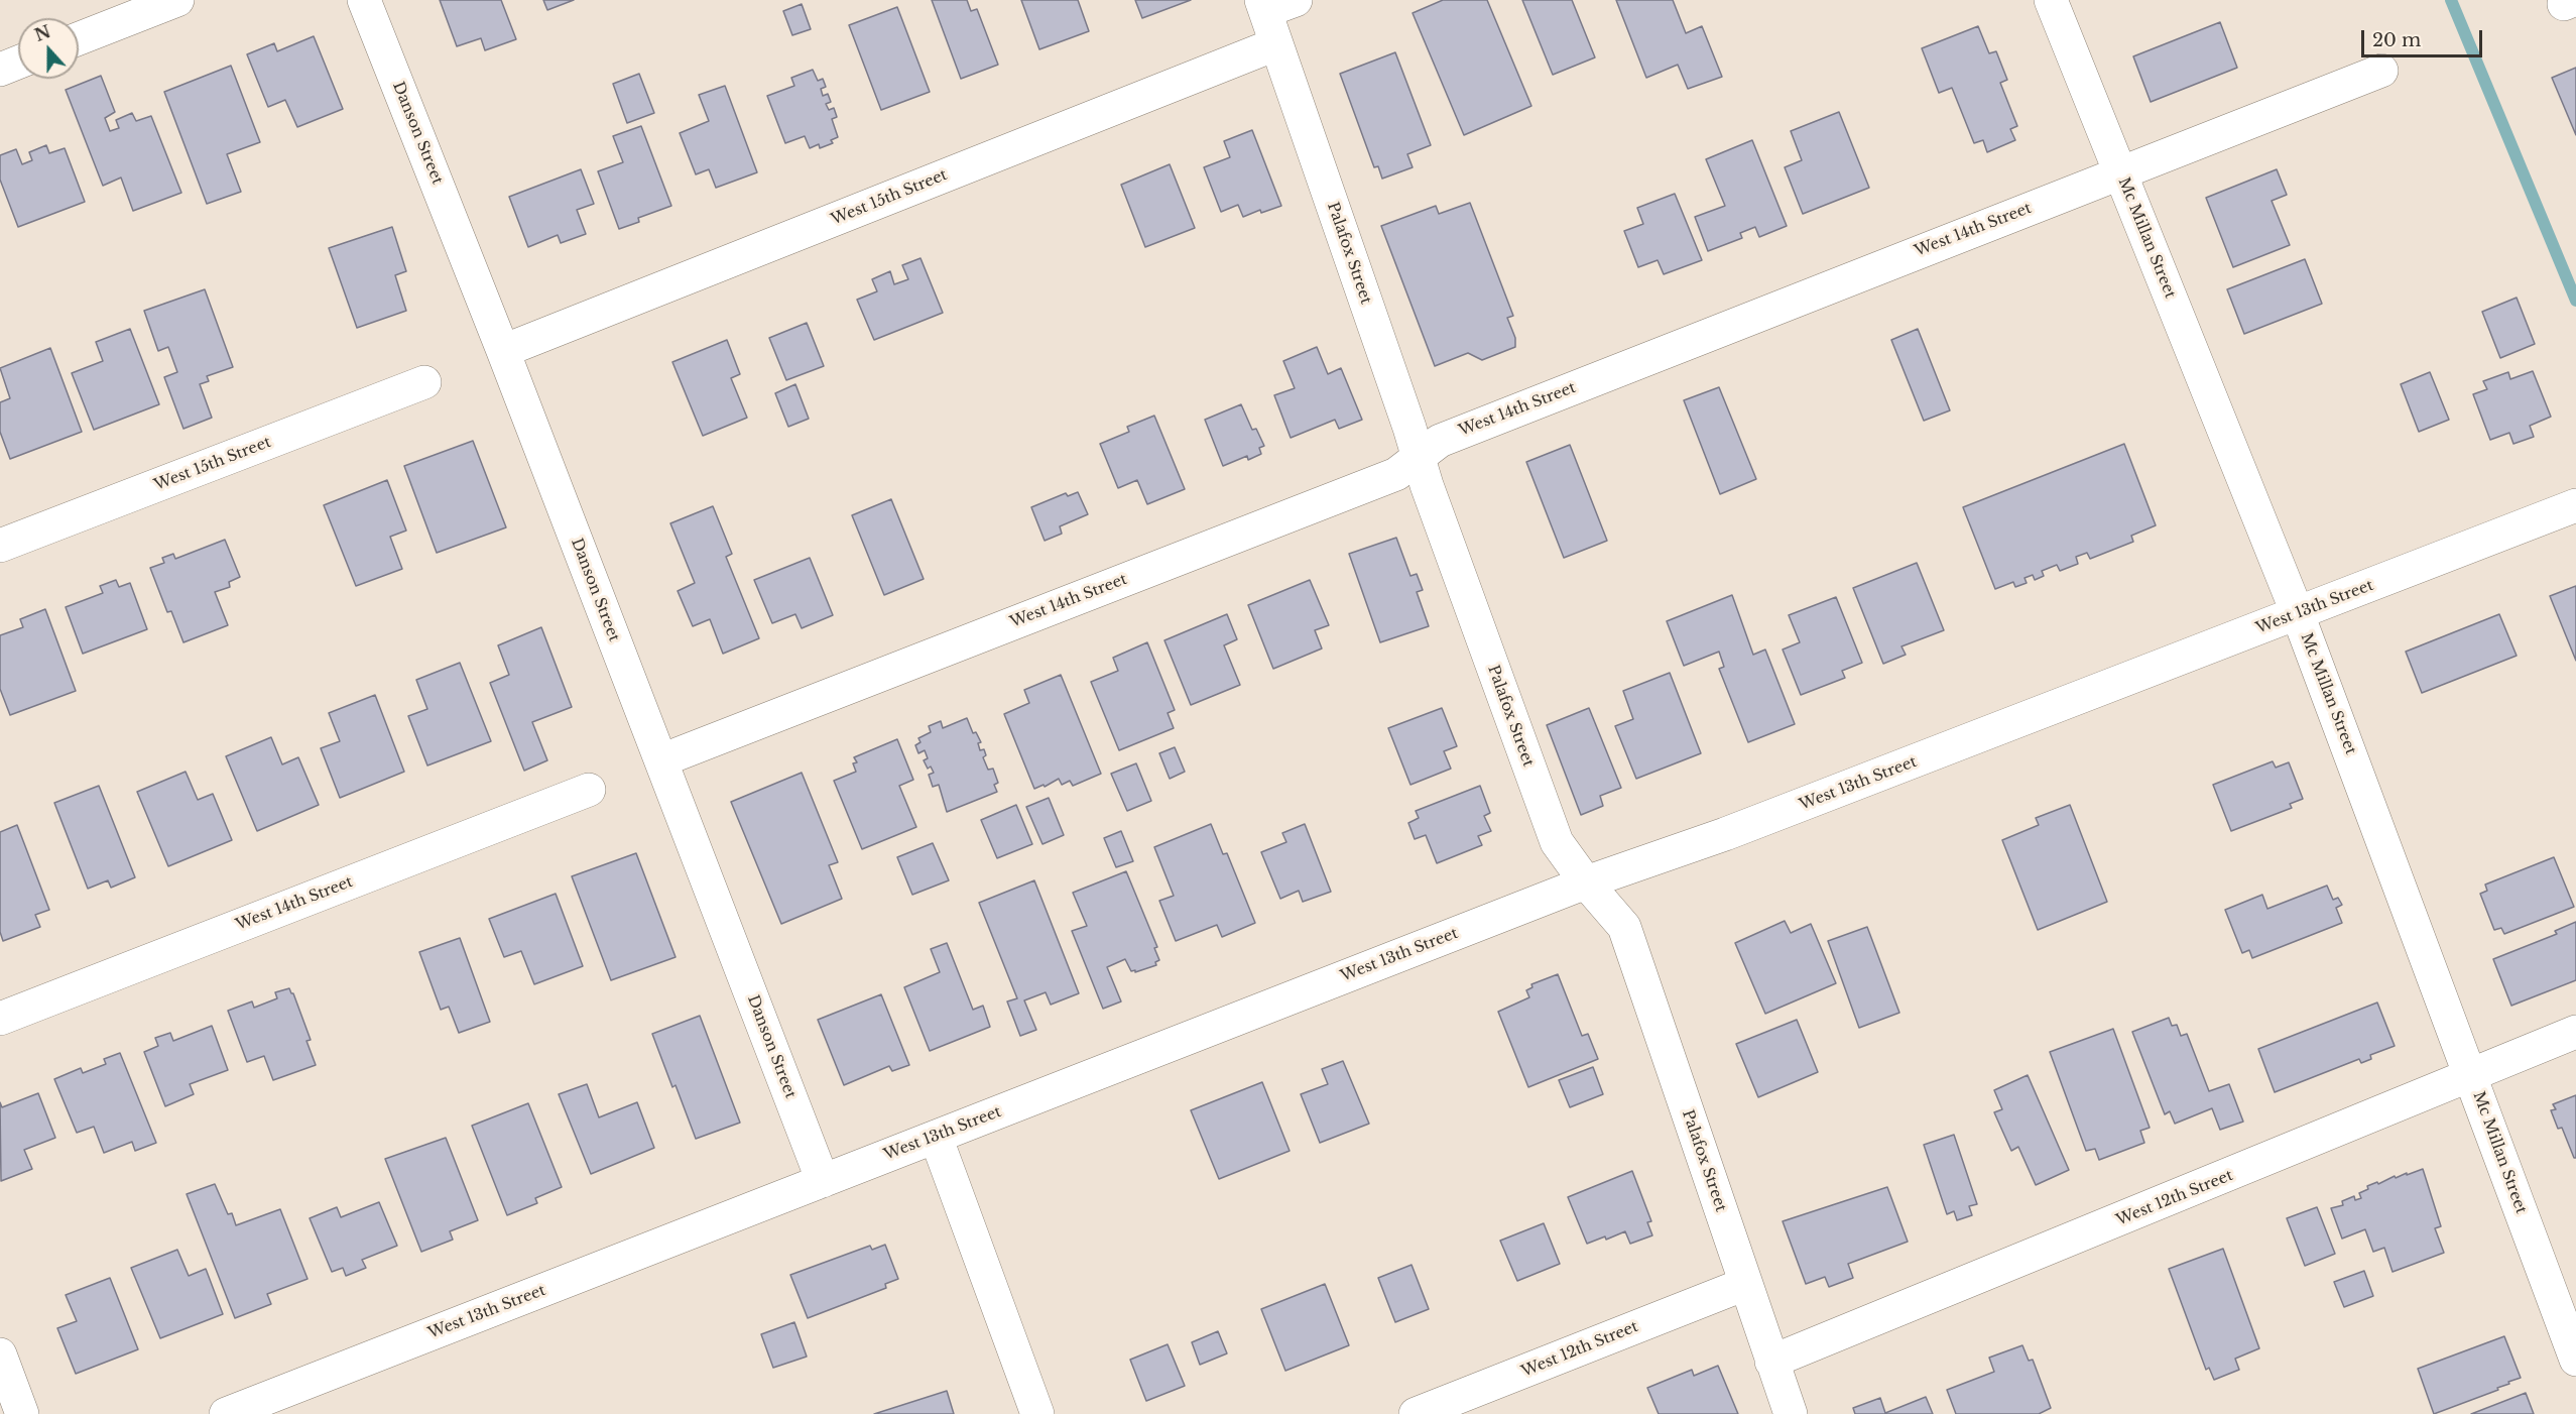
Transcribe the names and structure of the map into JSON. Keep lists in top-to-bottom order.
{
  "streets": {
    "street": [
      "Danson Street",
      "West 15th Street",
      "West 14th Street",
      "Mc Millan Street",
      "Palafox Street",
      "West 13th Street",
      "West 12th Street"
    ]
  },
  "crossings": [
    ["Danson Street", "West 15th Street"],
    ["Danson Street", "West 14th Street"],
    ["Danson Street", "West 13th Street"],
    ["West 15th Street", "Palafox Street"],
    ["West 14th Street", "Mc Millan Street"],
    ["West 14th Street", "Palafox Street"],
    ["Mc Millan Street", "West 13th Street"],
    ["Mc Millan Street", "West 12th Street"],
    ["Palafox Street", "West 13th Street"],
    ["Palafox Street", "West 12th Street"]
  ],
  "scale_bar": "20 m",
  "north": "top"
}
